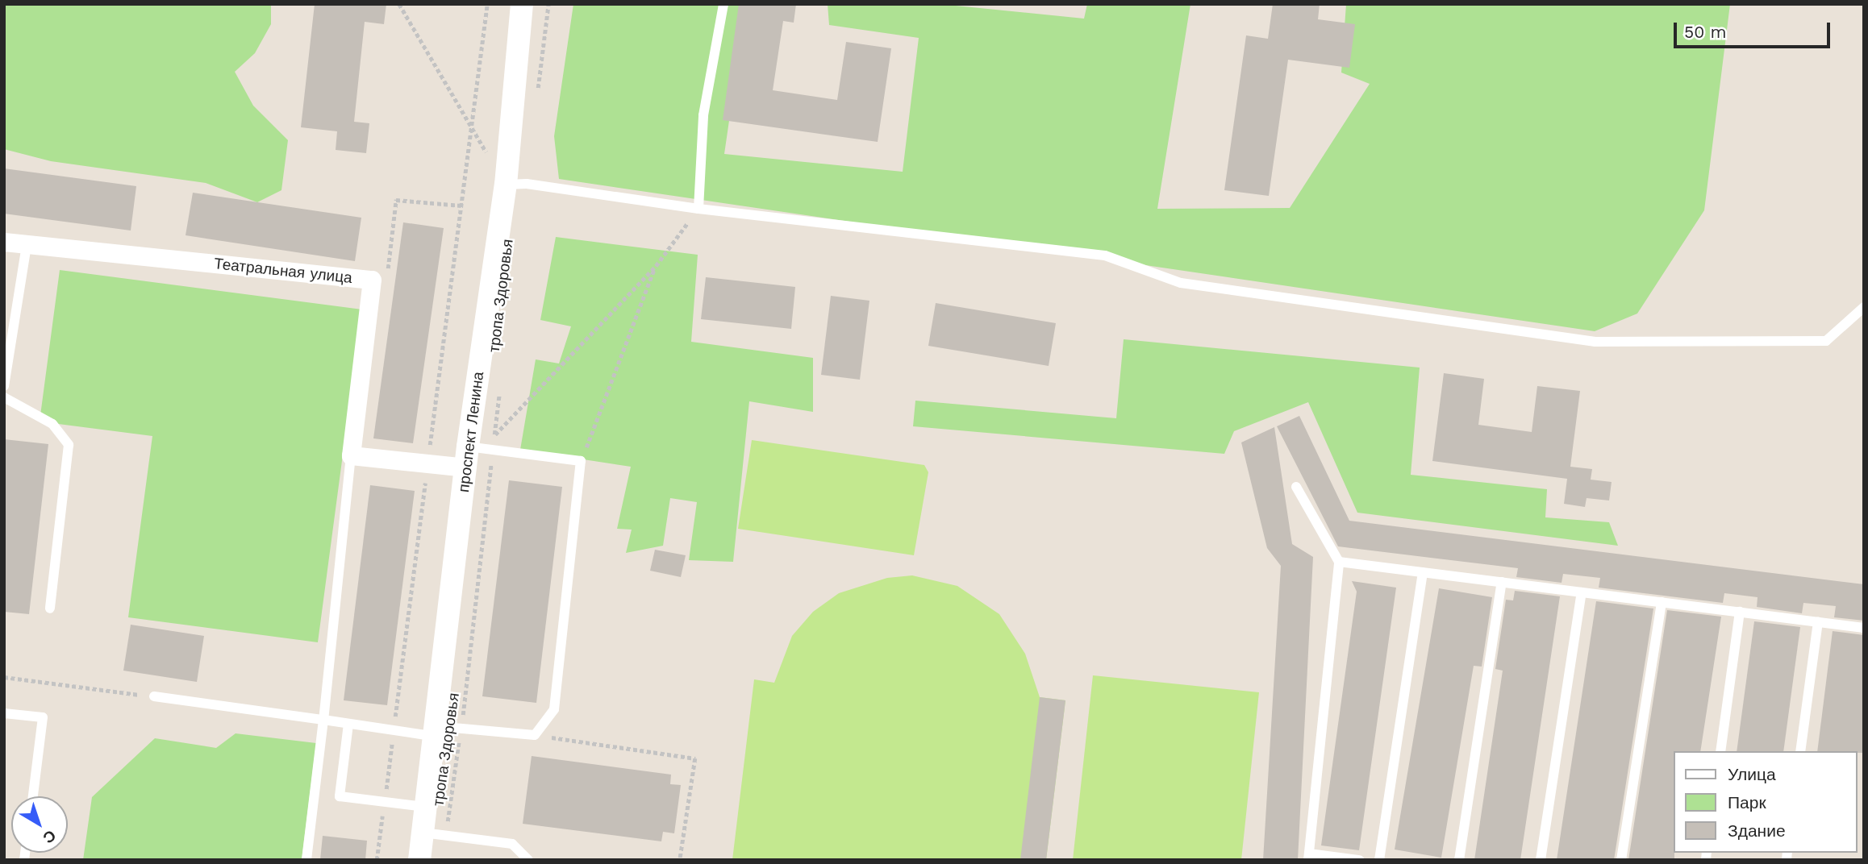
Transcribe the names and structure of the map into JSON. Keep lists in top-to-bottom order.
{
  "streets": {
    "street": ["Театральная улица", "проспект Ленина"],
    "path": ["тропа Здоровья"]
  },
  "legend": ["Улица", "Парк", "Здание"],
  "scale_bar": "50 m",
  "north": "bottom right"
}
